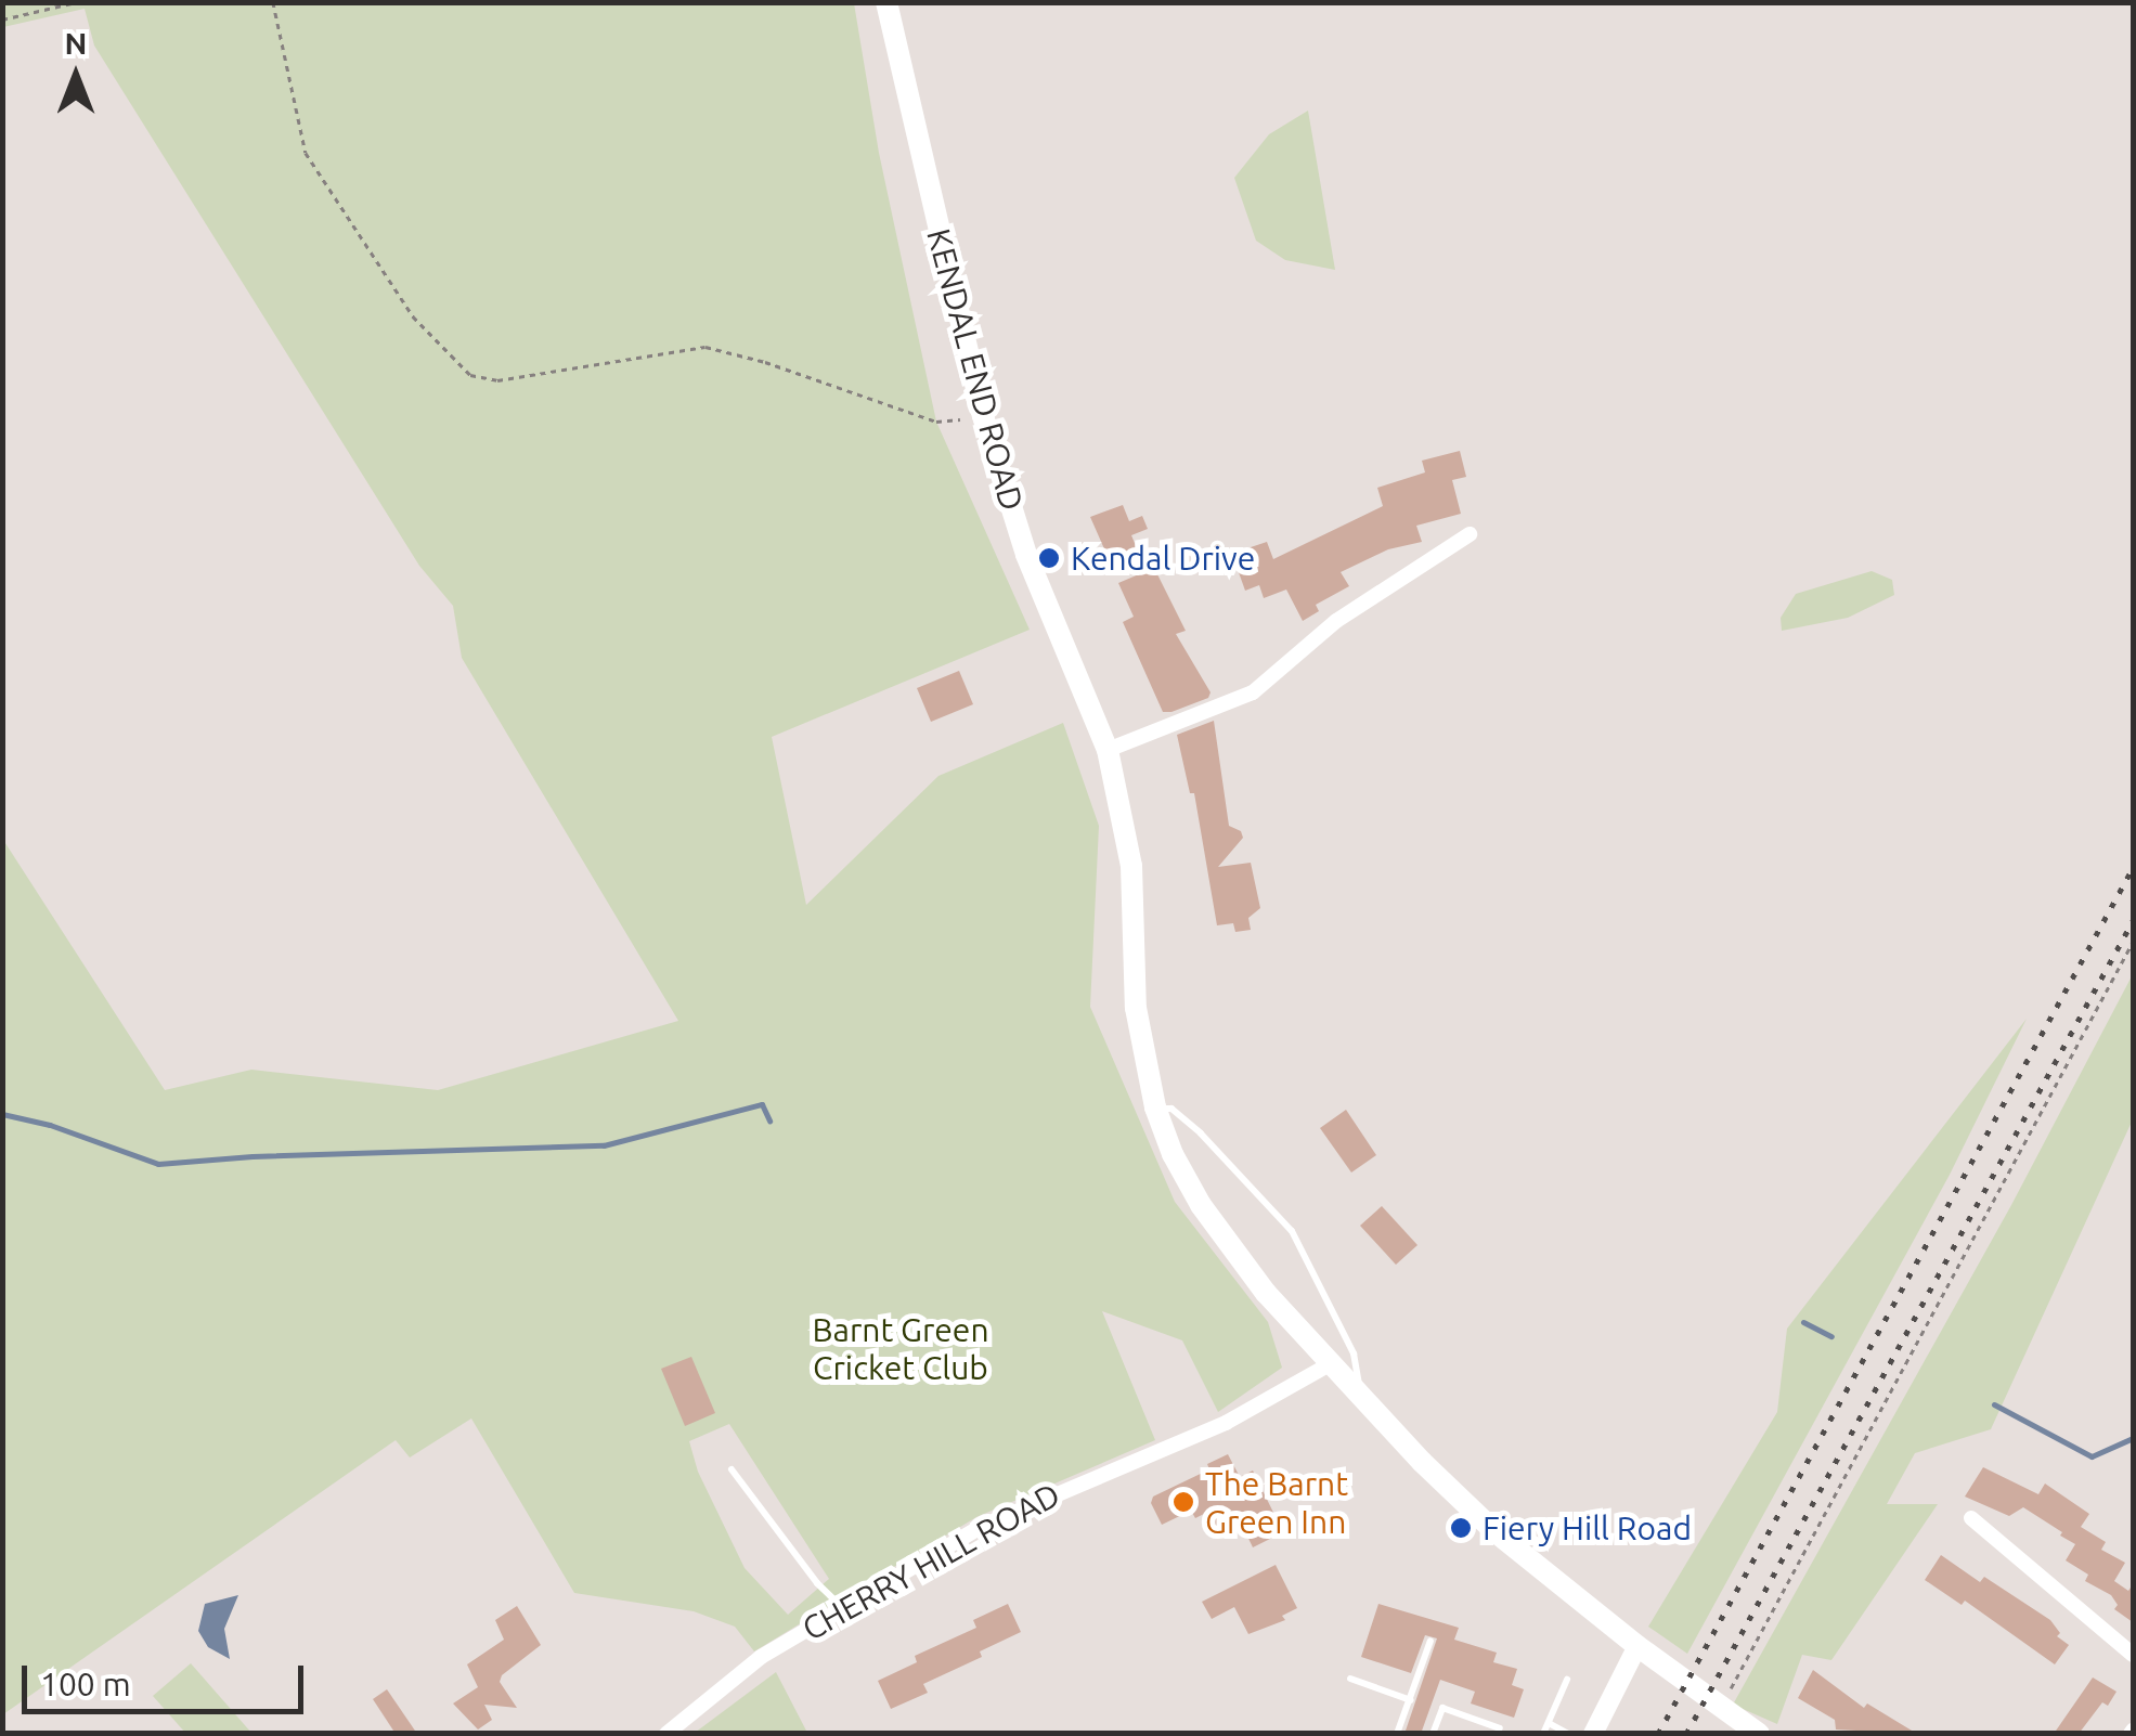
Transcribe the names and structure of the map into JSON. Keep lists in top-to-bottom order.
{
  "streets": {
    "main road": ["KENDAL END ROAD"],
    "street": ["CHERRY HILL ROAD"]
  },
  "crossings": [
    ["KENDAL END ROAD", "CHERRY HILL ROAD"]
  ],
  "parks": ["Barnt Green Cricket Club"],
  "places": ["Kendal Drive", "The Barnt Green Inn", "Fiery Hill Road"],
  "scale_bar": "100 m",
  "north": "top"
}
